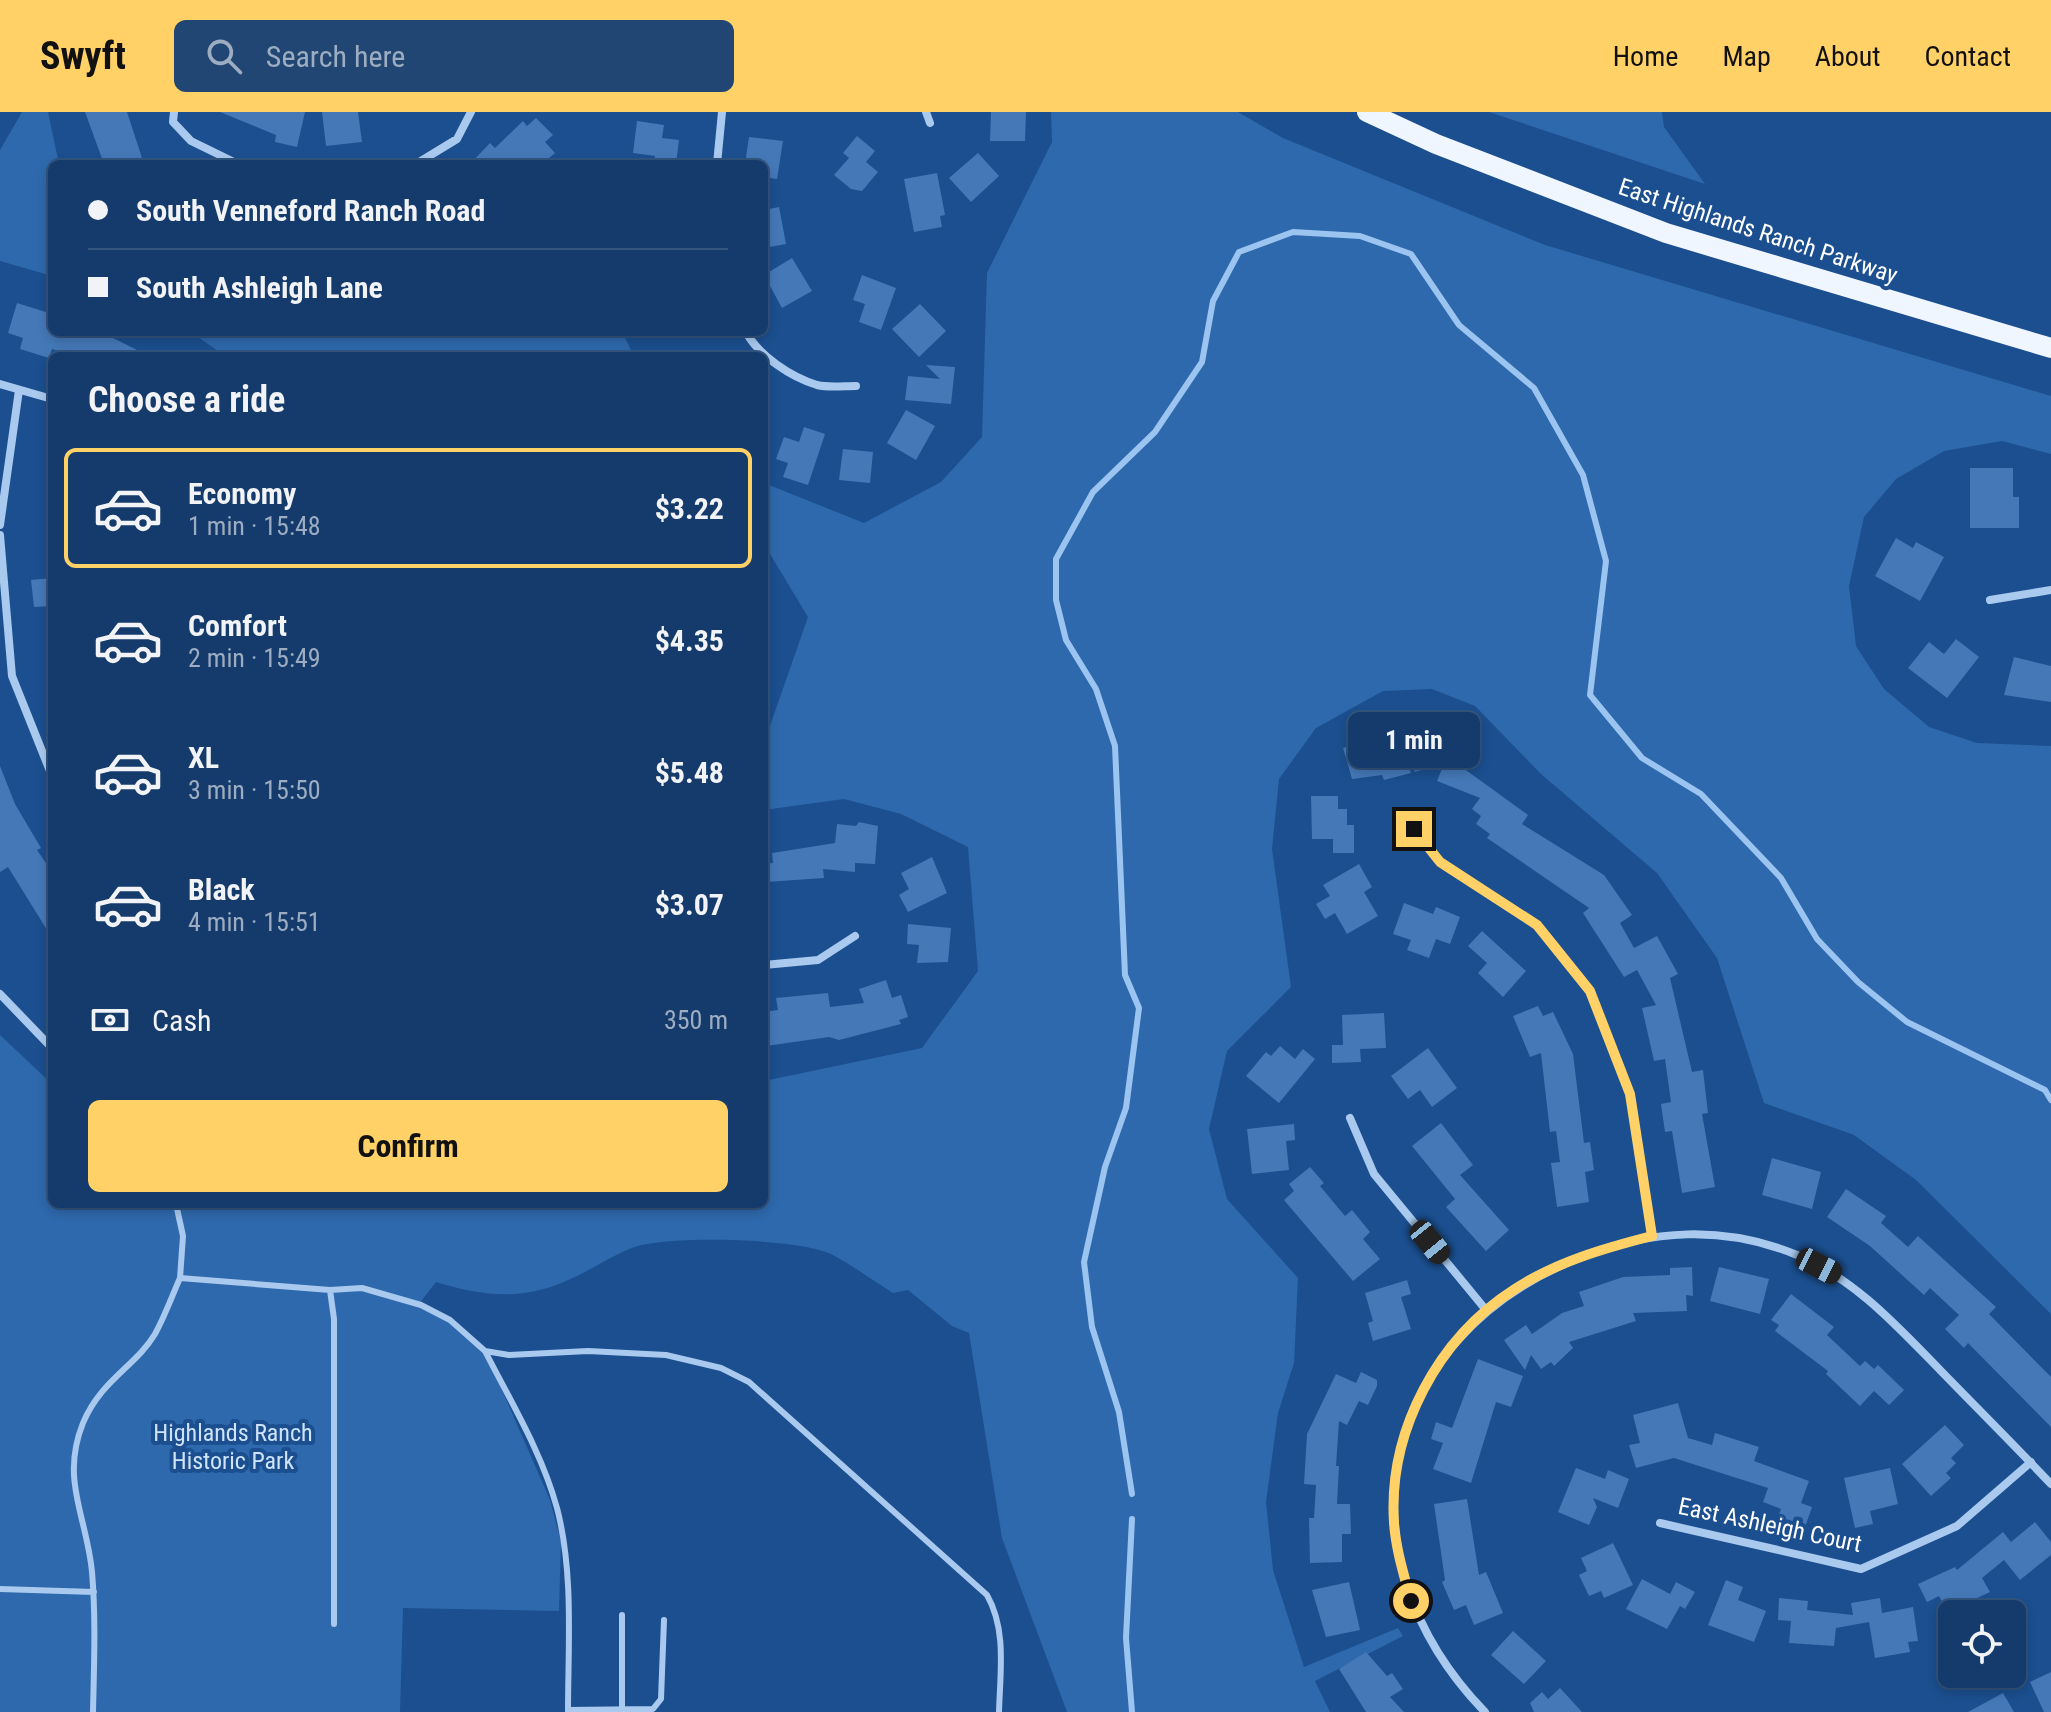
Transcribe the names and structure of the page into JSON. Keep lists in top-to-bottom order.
{
  "streets": {
    "main road": ["East Highlands Ranch Parkway"],
    "street": ["East Ashleigh Court"]
  },
  "parks": ["Highlands Ranch Historic Park"],
  "page": {
    "header": "Swyft",
    "search": "Search here",
    "nav": [
      "Home",
      "Map",
      "About",
      "Contact"
    ],
    "banner": ["South Venneford Ranch Road", "South Ashleigh Lane"],
    "heading": "Choose a ride",
    "list": [
      {
        "name": "Economy",
        "note": "1 min · 15:48",
        "value": "$3.22"
      },
      {
        "name": "Comfort",
        "note": "2 min · 15:49",
        "value": "$4.35"
      },
      {
        "name": "XL",
        "note": "3 min · 15:50",
        "value": "$5.48"
      },
      {
        "name": "Black",
        "note": "4 min · 15:51",
        "value": "$3.07"
      }
    ],
    "bubble": "1 min",
    "pay": ["Cash", "350 m"],
    "buttons": "Confirm"
  }
}
